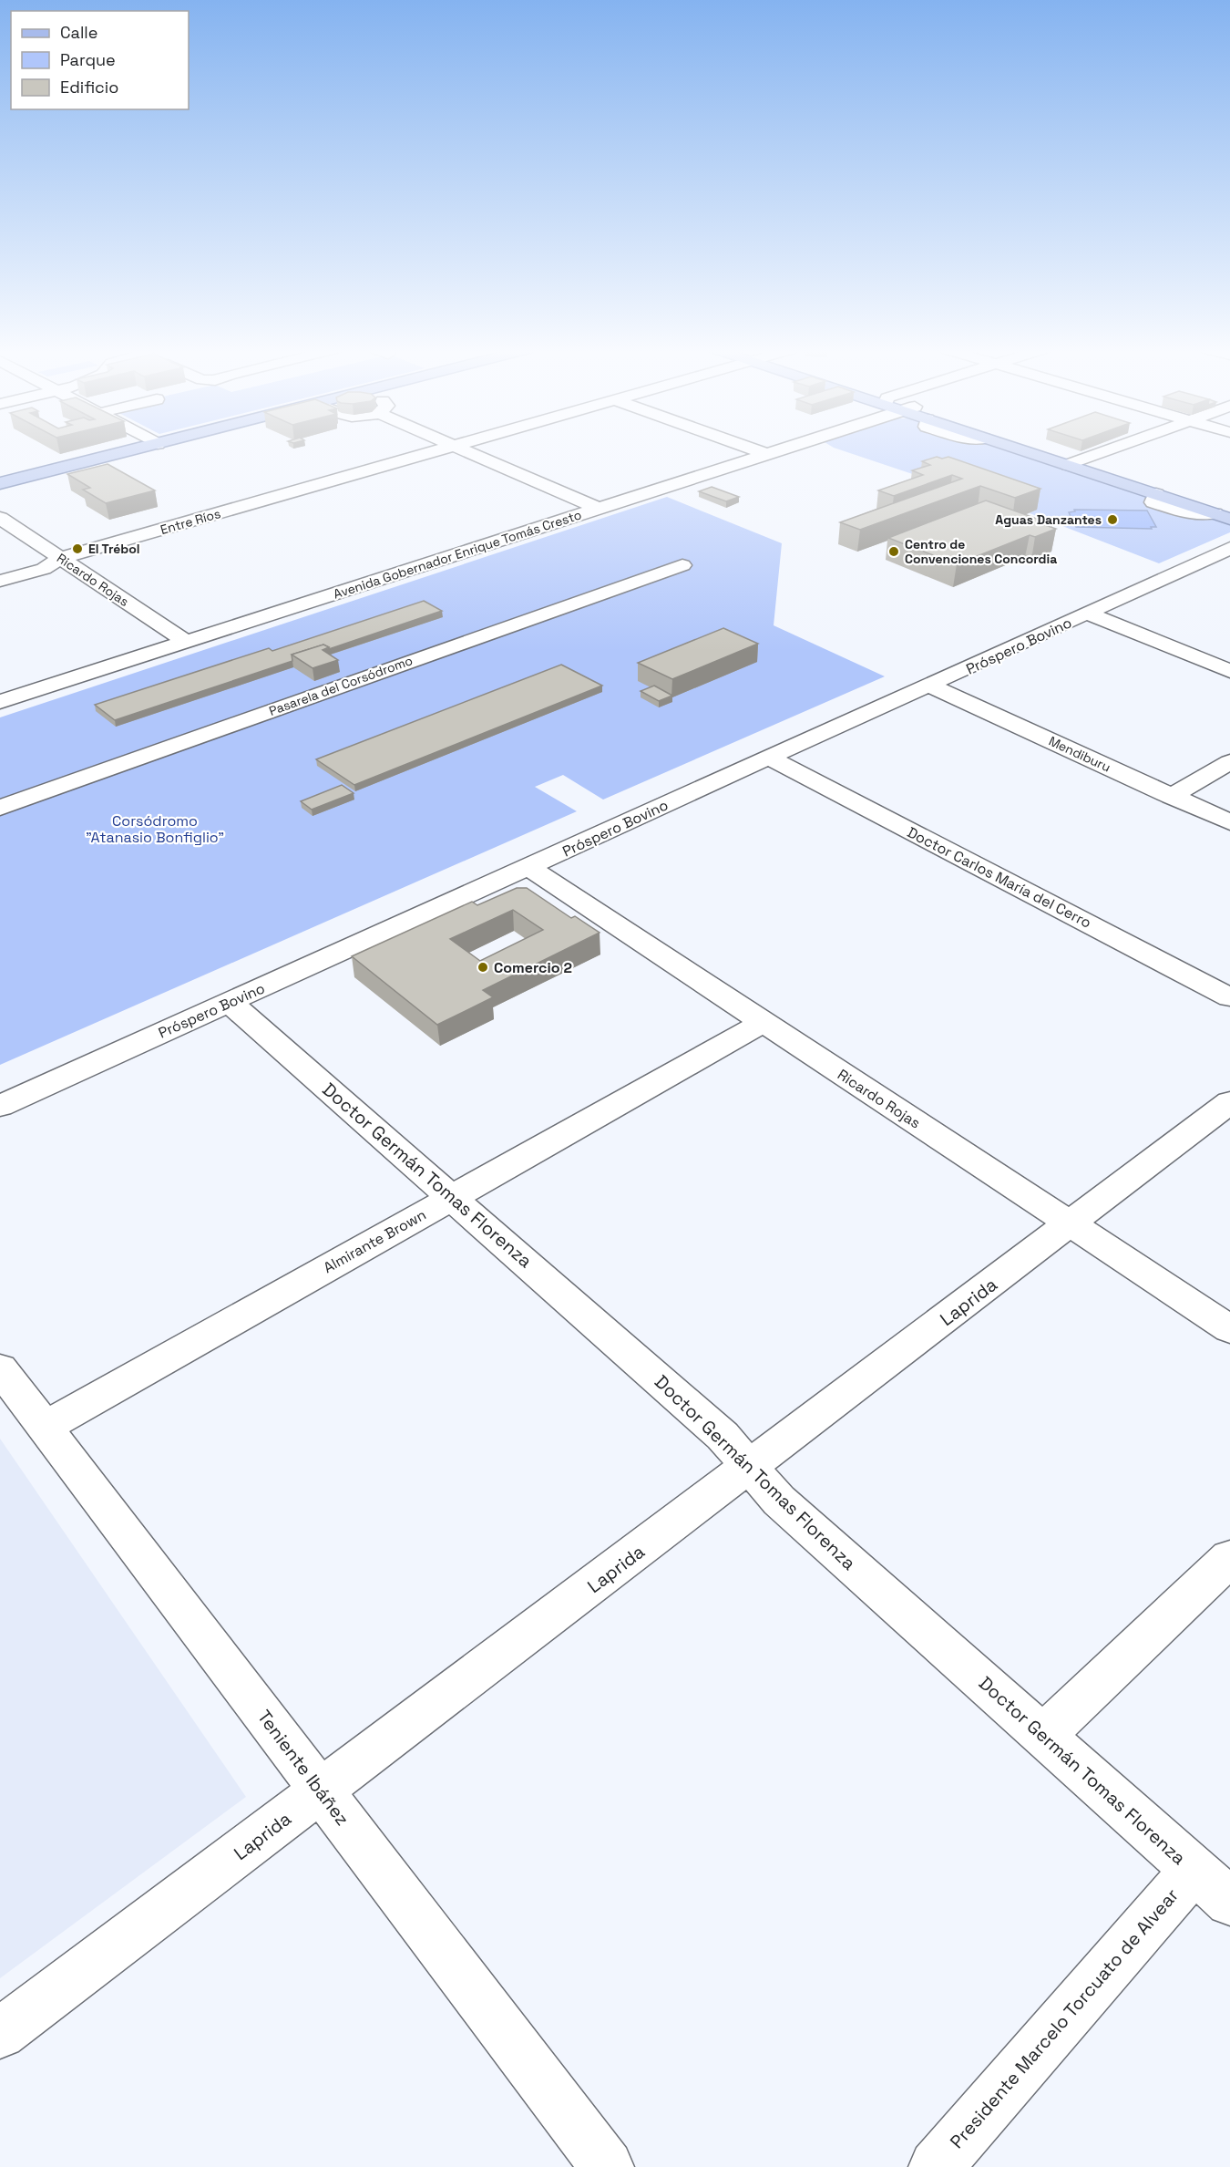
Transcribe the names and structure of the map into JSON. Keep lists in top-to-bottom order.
{
  "streets": {
    "street": [
      "Entre Ríos",
      "Avenida Gobernador Enrique Tomás Cresto",
      "Ricardo Rojas",
      "Próspero Bovino",
      "Pasarela del Corsódromo",
      "Mendiburu",
      "Doctor Carlos María del Cerro",
      "Doctor Germán Tomas Florenza",
      "Almirante Brown",
      "Laprida",
      "Teniente Ibáñez",
      "Presidente Marcelo Torcuato de Alvear"
    ]
  },
  "crossings": [
    ["Entre Ríos", "Ricardo Rojas"],
    ["Avenida Gobernador Enrique Tomás Cresto", "Ricardo Rojas"],
    ["Ricardo Rojas", "Próspero Bovino"],
    ["Ricardo Rojas", "Almirante Brown"],
    ["Ricardo Rojas", "Laprida"],
    ["Próspero Bovino", "Mendiburu"],
    ["Próspero Bovino", "Doctor Carlos María del Cerro"],
    ["Próspero Bovino", "Doctor Germán Tomas Florenza"],
    ["Doctor Germán Tomas Florenza", "Almirante Brown"],
    ["Doctor Germán Tomas Florenza", "Laprida"],
    ["Doctor Germán Tomas Florenza", "Presidente Marcelo Torcuato de Alvear"],
    ["Almirante Brown", "Teniente Ibáñez"],
    ["Laprida", "Teniente Ibáñez"]
  ],
  "parks": ["Corsódromo \"Atanasio Bonfiglio\""],
  "places": [
    "Aguas Danzantes",
    "El Trébol",
    "Centro de Convenciones Concordia",
    "Comercio 2"
  ],
  "legend": ["Calle", "Parque", "Edificio"]
}
